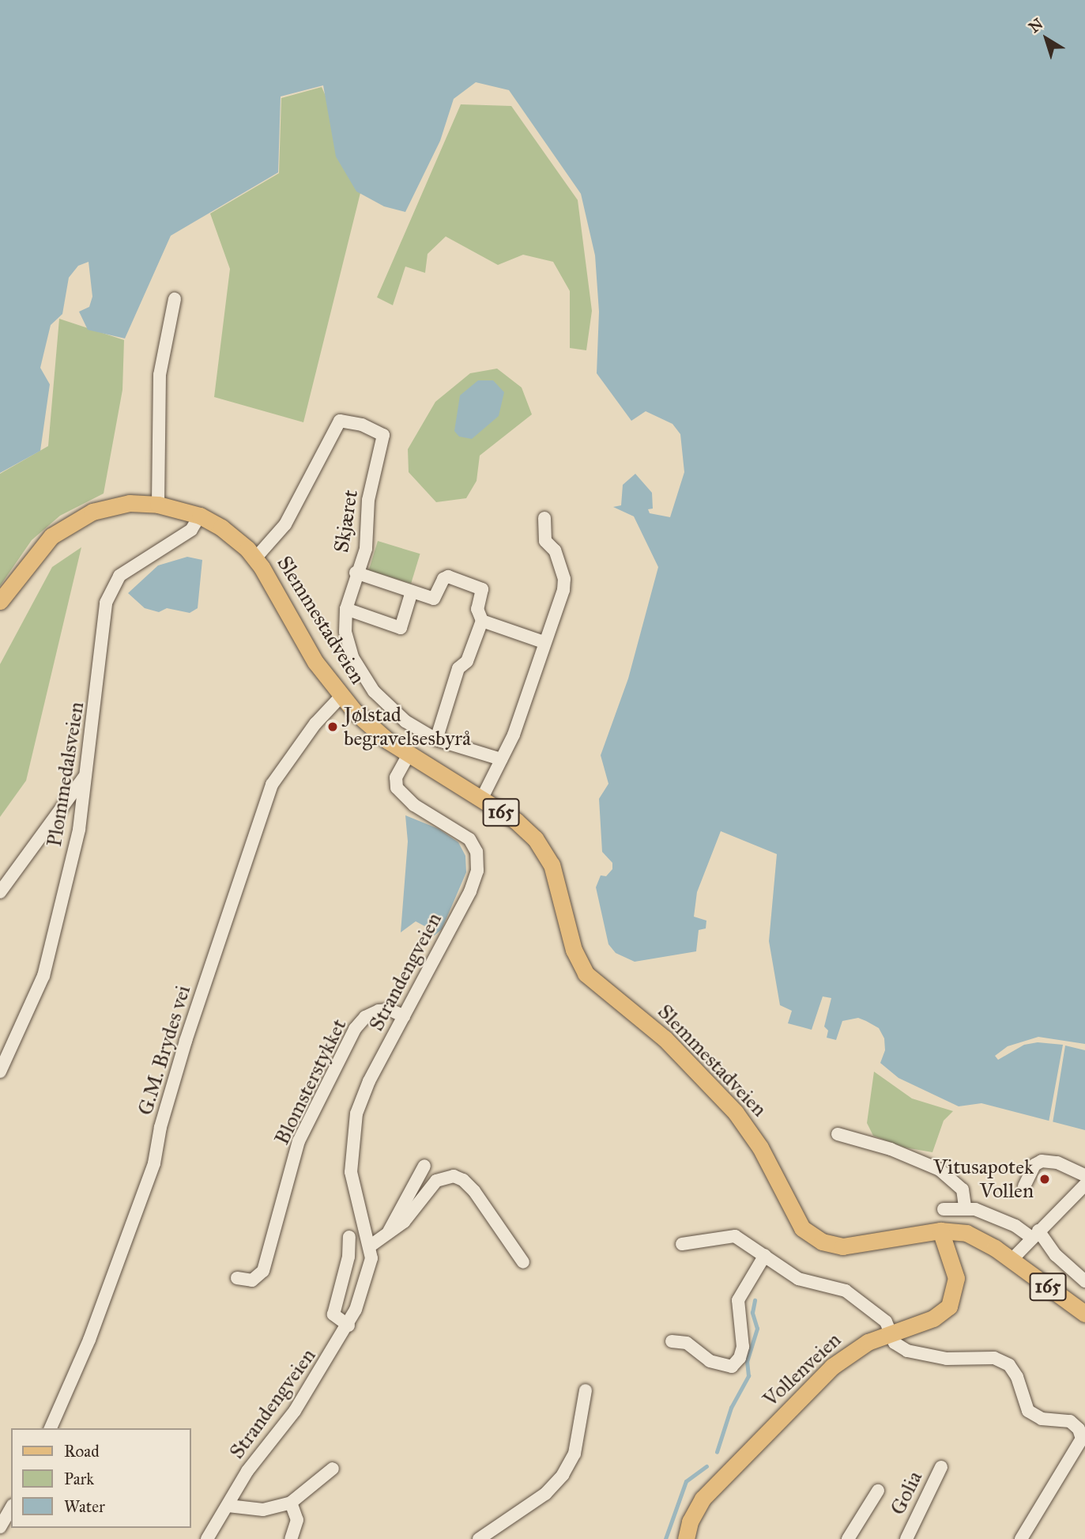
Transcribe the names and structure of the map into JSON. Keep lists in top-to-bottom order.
{
  "streets": {
    "main road": ["Slemmestadveien", "165", "Vollenveien"],
    "street": [
      "Skjæret",
      "Plommedalsveien",
      "Strandengveien",
      "G.M. Brydes vei",
      "Blomsterstykket",
      "Golia"
    ]
  },
  "crossings": [
    ["Skjæret", "Slemmestadveien"],
    ["Slemmestadveien", "Plommedalsveien"],
    ["Slemmestadveien", "Strandengveien"],
    ["Slemmestadveien", "G.M. Brydes vei"],
    ["Slemmestadveien", "Vollenveien"],
    ["Strandengveien", "Blomsterstykket"]
  ],
  "places": ["Jølstad begravelsesbyrå", "Vitusapotek Vollen"],
  "legend": ["Road", "Park", "Water"],
  "north": "top left"
}
